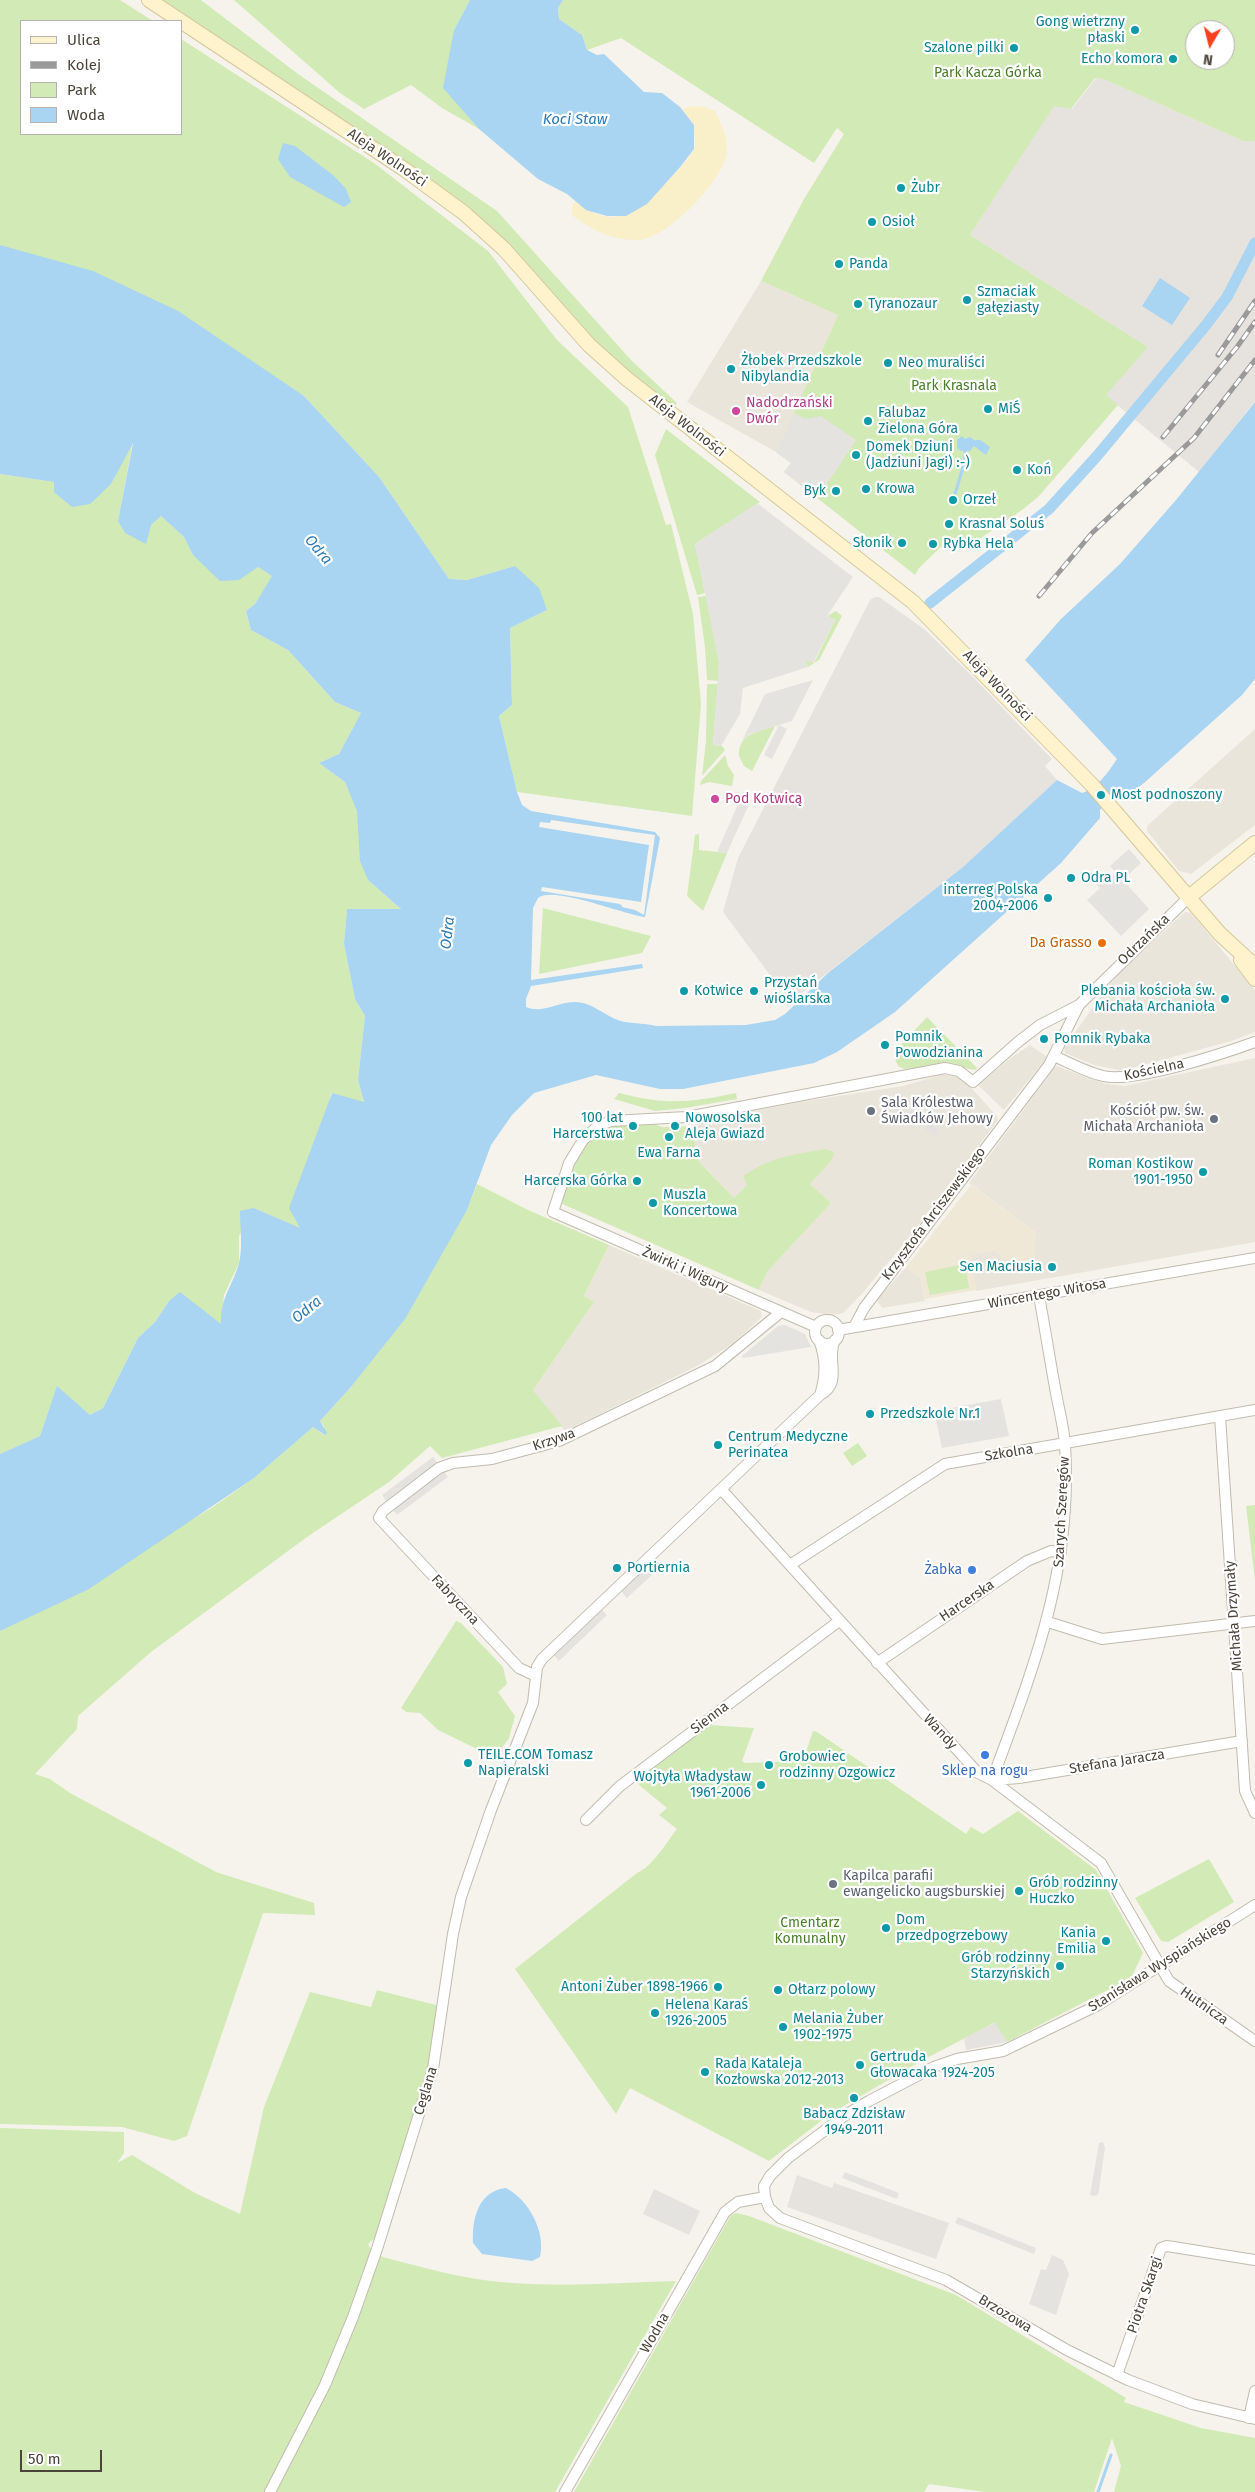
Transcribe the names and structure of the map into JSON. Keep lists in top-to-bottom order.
{
  "streets": {
    "street": [
      "Aleja Wolności",
      "Odrzańska",
      "Kościelna",
      "Krzysztofa Arciszewskiego",
      "Żwirki i Wigury",
      "Wincentego Witosa",
      "Krzywa",
      "Szkolna",
      "Szarych Szeregów",
      "Fabryczna",
      "Harcerska",
      "Michała Drzymały",
      "Sienna",
      "Wandy",
      "Stefana Jaracza",
      "Stanisława Wyspiańskiego",
      "Hutnicza",
      "Ceglana",
      "Piotra Skargi",
      "Brzozowa",
      "Wodna"
    ]
  },
  "crossings": [
    ["Aleja Wolności", "Odrzańska"],
    ["Odrzańska", "Kościelna"],
    ["Odrzańska", "Krzysztofa Arciszewskiego"],
    ["Odrzańska", "Żwirki i Wigury"],
    ["Kościelna", "Krzysztofa Arciszewskiego"],
    ["Krzysztofa Arciszewskiego", "Wincentego Witosa"],
    ["Żwirki i Wigury", "Wincentego Witosa"],
    ["Żwirki i Wigury", "Krzywa"],
    ["Wincentego Witosa", "Szarych Szeregów"],
    ["Krzywa", "Fabryczna"],
    ["Szkolna", "Szarych Szeregów"],
    ["Szkolna", "Michała Drzymały"],
    ["Szkolna", "Wandy"],
    ["Szarych Szeregów", "Harcerska"],
    ["Szarych Szeregów", "Wandy"],
    ["Szarych Szeregów", "Stefana Jaracza"],
    ["Fabryczna", "Ceglana"],
    ["Harcerska", "Wandy"],
    ["Michała Drzymały", "Stefana Jaracza"],
    ["Sienna", "Wandy"],
    ["Wandy", "Stefana Jaracza"],
    ["Wandy", "Stanisława Wyspiańskiego"],
    ["Wandy", "Hutnicza"],
    ["Stanisława Wyspiańskiego", "Hutnicza"],
    ["Stanisława Wyspiańskiego", "Brzozowa"],
    ["Stanisława Wyspiańskiego", "Wodna"],
    ["Piotra Skargi", "Brzozowa"],
    ["Brzozowa", "Wodna"]
  ],
  "water": ["Koci Staw", "Odra"],
  "parks": ["Park Kacza Górka", "Park Krasnala", "Cmentarz Komunalny"],
  "places": [
    "Gong wietrzny płaski",
    "Szalone pilki",
    "Echo komora",
    "Żubr",
    "Osioł",
    "Panda",
    "Szmaciak gałęziasty",
    "Tyranozaur",
    "Neo muraliści",
    "Żłobek Przedszkole Nibylandia",
    "MiŚ",
    "Nadodrzański Dwór",
    "Falubaz Zielona Góra",
    "Domek Dziuni (Jadziuni Jagi) :-)",
    "Koń",
    "Krowa",
    "Byk",
    "Orzeł",
    "Krasnal Soluś",
    "Słonik",
    "Rybka Hela",
    "Most podnoszony",
    "Pod Kotwicą",
    "Odra PL",
    "interreg Polska 2004-2006",
    "Da Grasso",
    "Kotwice",
    "Przystań wioślarska",
    "Plebania kościoła św. Michała Archanioła",
    "Pomnik Rybaka",
    "Pomnik Powodzianina",
    "Sala Królestwa Świadków Jehowy",
    "Kościół pw. św. Michała Archanioła",
    "100 lat Harcerstwa",
    "Nowosolska Aleja Gwiazd",
    "Ewa Farna",
    "Roman Kostikow 1901-1950",
    "Harcerska Górka",
    "Muszla Koncertowa",
    "Sen Maciusia",
    "Przedszkole Nr.1",
    "Centrum Medyczne Perinatea",
    "Portiernia",
    "Żabka",
    "Sklep na rogu",
    "TEILE.COM Tomasz Napieralski",
    "Grobowiec rodzinny Ozgowicz",
    "Wojtyła Władysław 1961-2006",
    "Kapilca parafii ewangelicko augsburskiej",
    "Grób rodzinny Huczko",
    "Dom przedpogrzebowy",
    "Kania Emilia",
    "Grób rodzinny Starzyńskich",
    "Antoni Żuber 1898-1966",
    "Ołtarz polowy",
    "Helena Karaś 1926-2005",
    "Melania Żuber 1902-1975",
    "Gertruda Głowacaka 1924-205",
    "Rada Kataleja Kozłowska 2012-2013",
    "Babacz Zdzisław 1949-2011"
  ],
  "legend": [
    "Ulica",
    "Kolej",
    "Park",
    "Woda"
  ],
  "scale_bar": "50 m",
  "north": "bottom"
}
